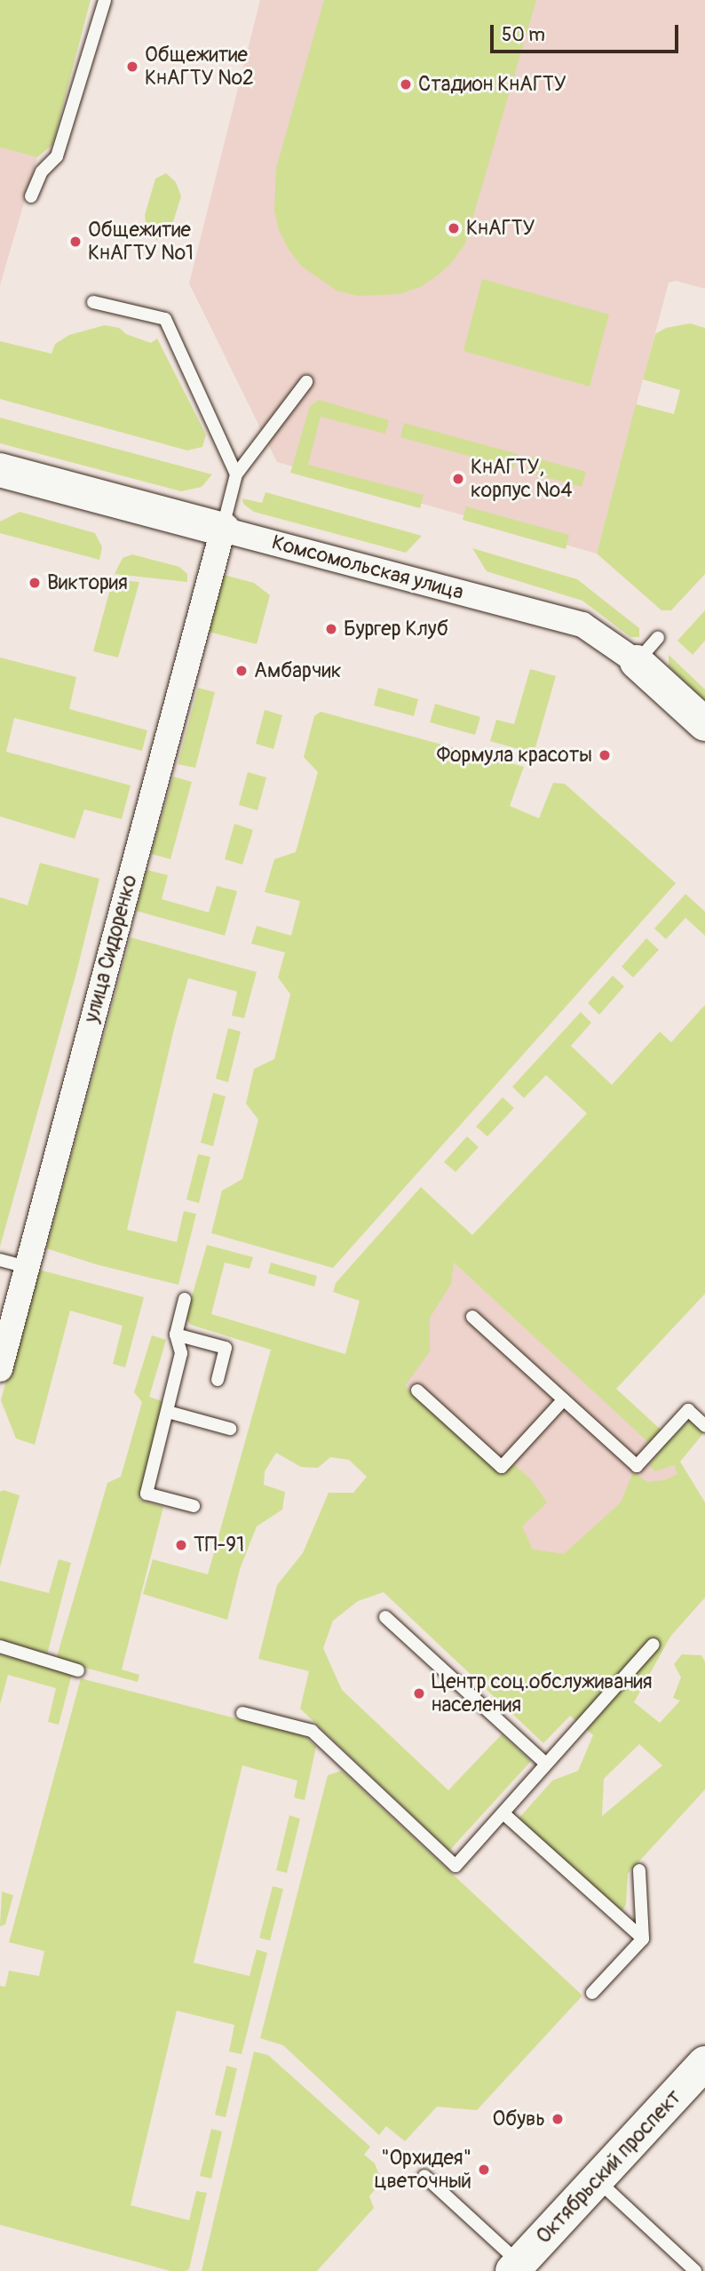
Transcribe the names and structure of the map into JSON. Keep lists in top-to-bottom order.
{
  "streets": {
    "street": ["Комсомольская улица", "улица Сидоренко", "Октябрьский проспект"]
  },
  "crossings": [
    ["Комсомольская улица", "улица Сидоренко"]
  ],
  "places": [
    "Общежитие КнАГТУ №2",
    "Стадион КнАГТУ",
    "КнАГТУ",
    "Общежитие КнАГТУ №1",
    "КнАГТУ, корпус №4",
    "Виктория",
    "Бургер Клуб",
    "Амбарчик",
    "Формула красоты",
    "ТП-91",
    "Центр соц.обслуживания населения",
    "Обувь",
    "\"Орхидея\" цветочный"
  ],
  "scale_bar": "50 m"
}
